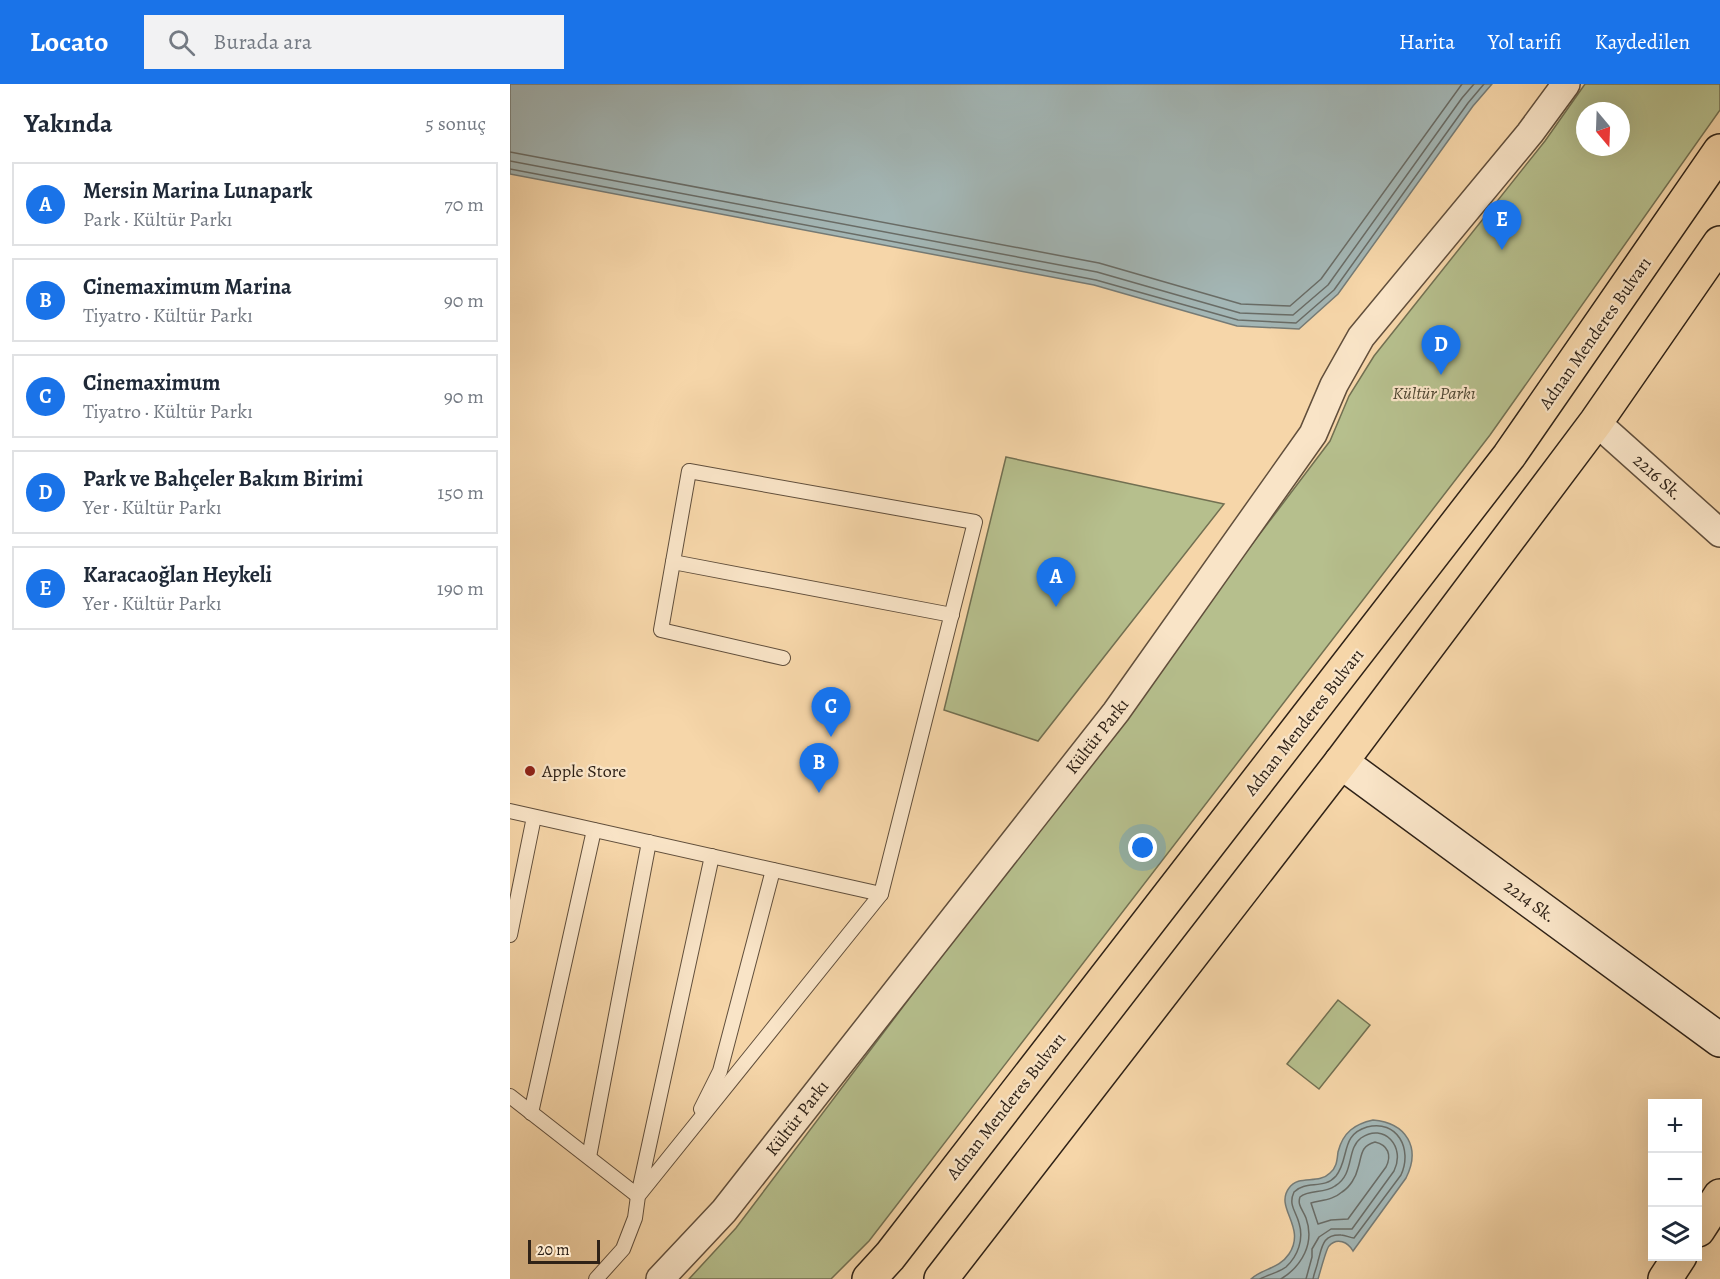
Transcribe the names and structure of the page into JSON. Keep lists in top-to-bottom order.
{
  "streets": {
    "main road": ["Adnan Menderes Bulvarı"],
    "street": ["2216 Sk.", "Kültür Parkı", "2214 Sk."]
  },
  "parks": ["Kültür Parkı"],
  "places": ["Apple Store"],
  "scale_bar": "20 m",
  "north": "bottom",
  "page": {
    "header": "Locato",
    "search": "Burada ara",
    "nav": ["Harita", "Yol tarifi", "Kaydedilen"],
    "heading": ["Yakında", "5 sonuç"],
    "list": [
      {
        "mark": "A",
        "name": "Mersin Marina Lunapark",
        "note": "Park · Kültür Parkı",
        "value": "70 m"
      },
      {
        "mark": "B",
        "name": "Cinemaximum Marina",
        "note": "Tiyatro · Kültür Parkı",
        "value": "90 m"
      },
      {
        "mark": "C",
        "name": "Cinemaximum",
        "note": "Tiyatro · Kültür Parkı",
        "value": "90 m"
      },
      {
        "mark": "D",
        "name": "Park ve Bahçeler Bakım Birimi",
        "note": "Yer · Kültür Parkı",
        "value": "150 m"
      },
      {
        "mark": "E",
        "name": "Karacaoğlan Heykeli",
        "note": "Yer · Kültür Parkı",
        "value": "190 m"
      }
    ],
    "pins": [
      "E",
      "D",
      "A",
      "C",
      "B"
    ],
    "map_buttons": ["+", "−"],
    "scale": "20 m"
  }
}
